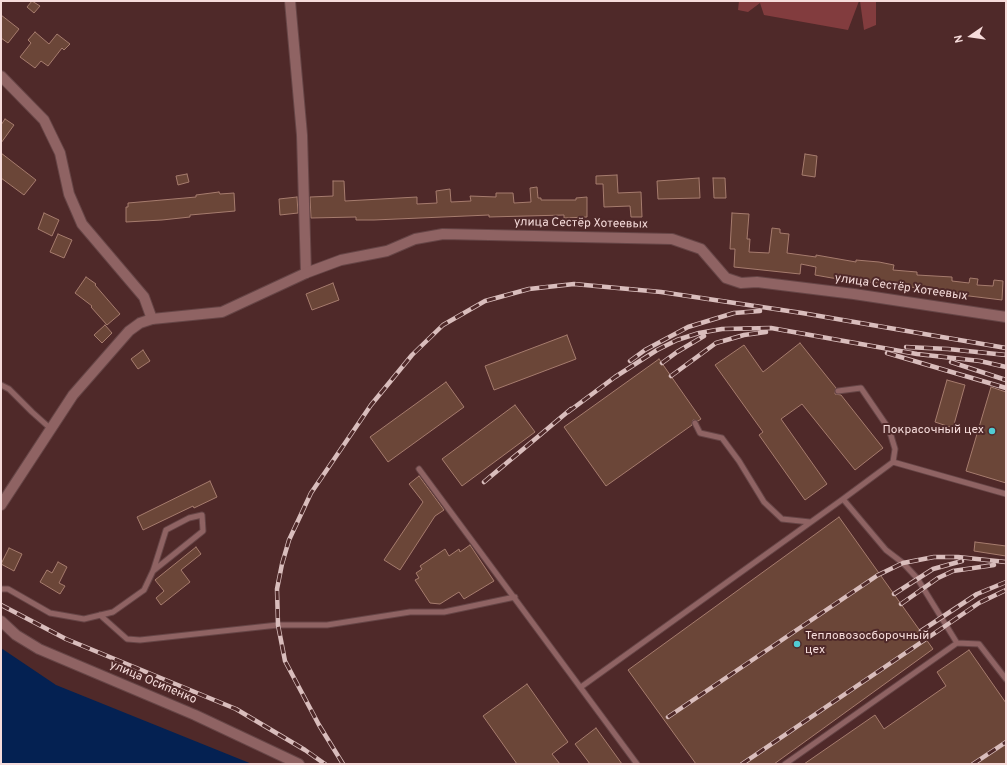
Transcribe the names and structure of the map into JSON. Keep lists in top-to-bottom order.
{
  "streets": {
    "street": ["улица Сестёр Хотеевых", "улица Осипенко"]
  },
  "places": ["Покрасочный цех", "Тепловозосборочный цех"],
  "north": "left"
}
